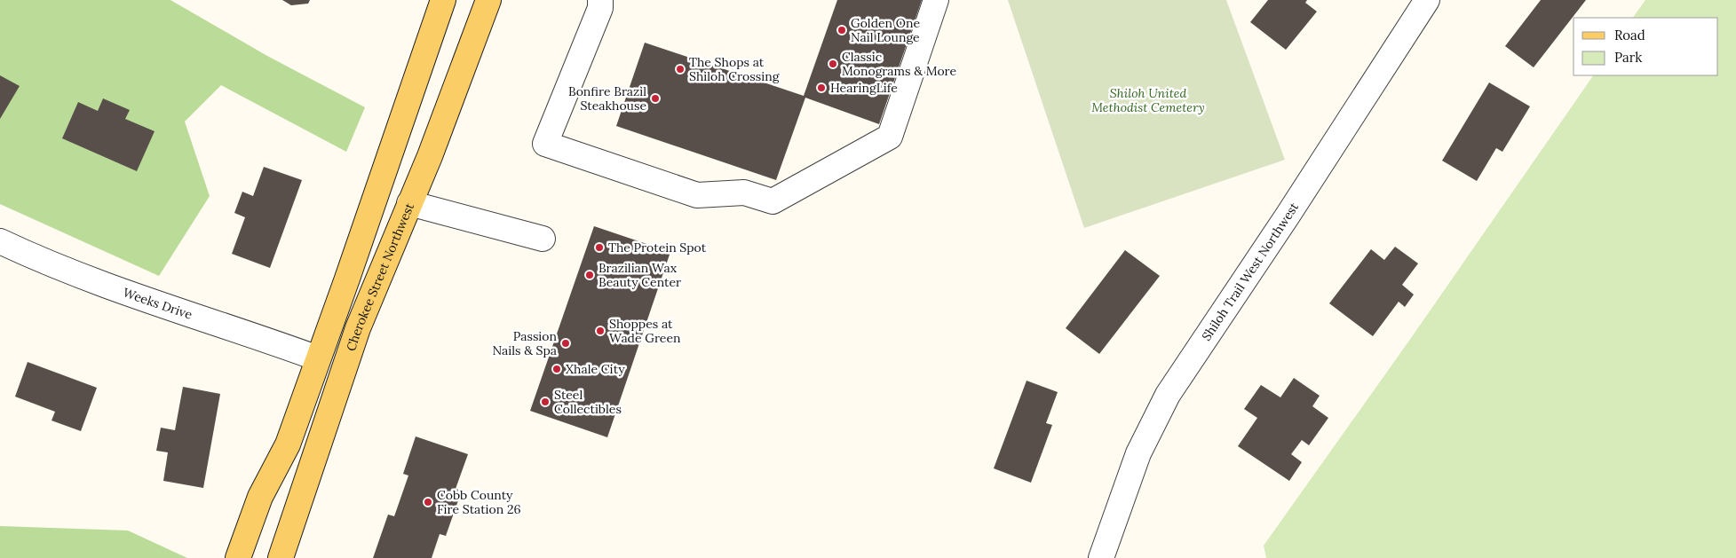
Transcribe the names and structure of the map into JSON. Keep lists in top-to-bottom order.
{
  "streets": {
    "main road": ["Cherokee Street Northwest"],
    "street": ["Shiloh Trail West Northwest", "Weeks Drive"]
  },
  "parks": ["Shiloh United Methodist Cemetery"],
  "places": [
    "Golden One Nail Lounge",
    "Classic Monograms & More",
    "The Shops at Shiloh Crossing",
    "HearingLife",
    "Bonfire Brazil Steakhouse",
    "The Protein Spot",
    "Brazilian Wax Beauty Center",
    "Shoppes at Wade Green",
    "Passion Nails & Spa",
    "Xhale City",
    "Steel Collectibles",
    "Cobb County Fire Station 26"
  ],
  "legend": ["Road", "Park"]
}
